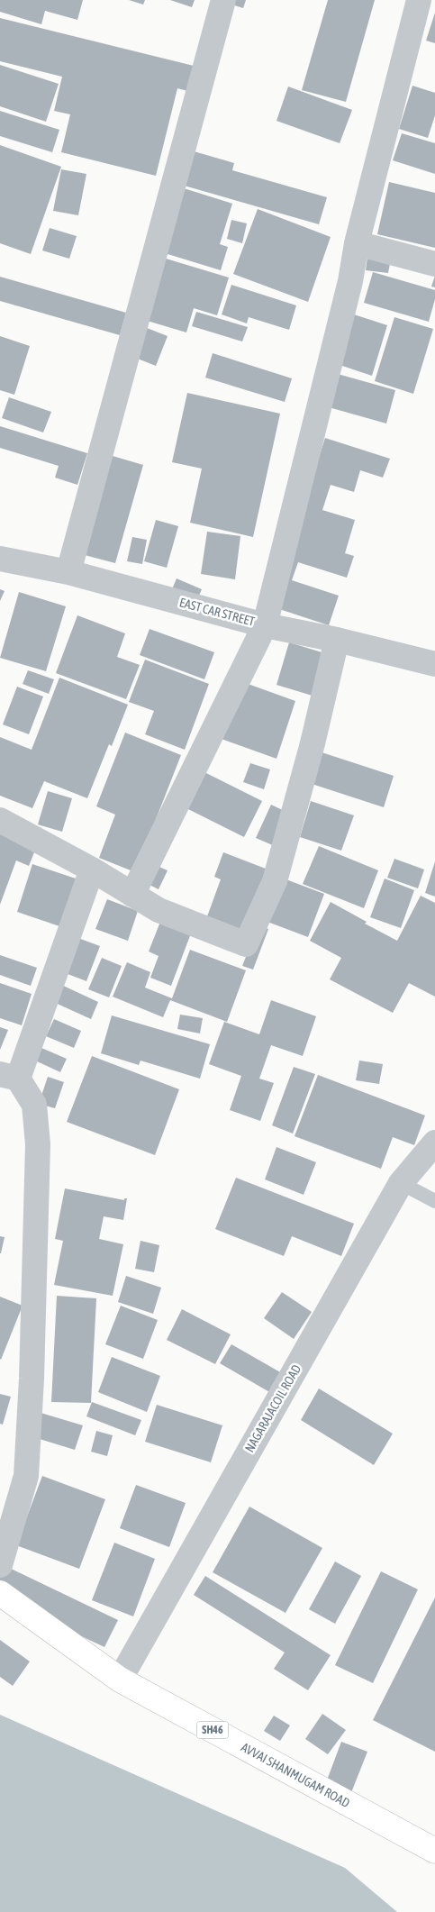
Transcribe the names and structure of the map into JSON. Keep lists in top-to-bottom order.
{
  "streets": {
    "main road": ["SH46", "AVVAI SHANMUGAM ROAD"],
    "street": ["EAST CAR STREET", "NAGARAJACOIL ROAD"]
  },
  "crossings": [
    ["NAGARAJACOIL ROAD", "AVVAI SHANMUGAM ROAD"]
  ]
}
